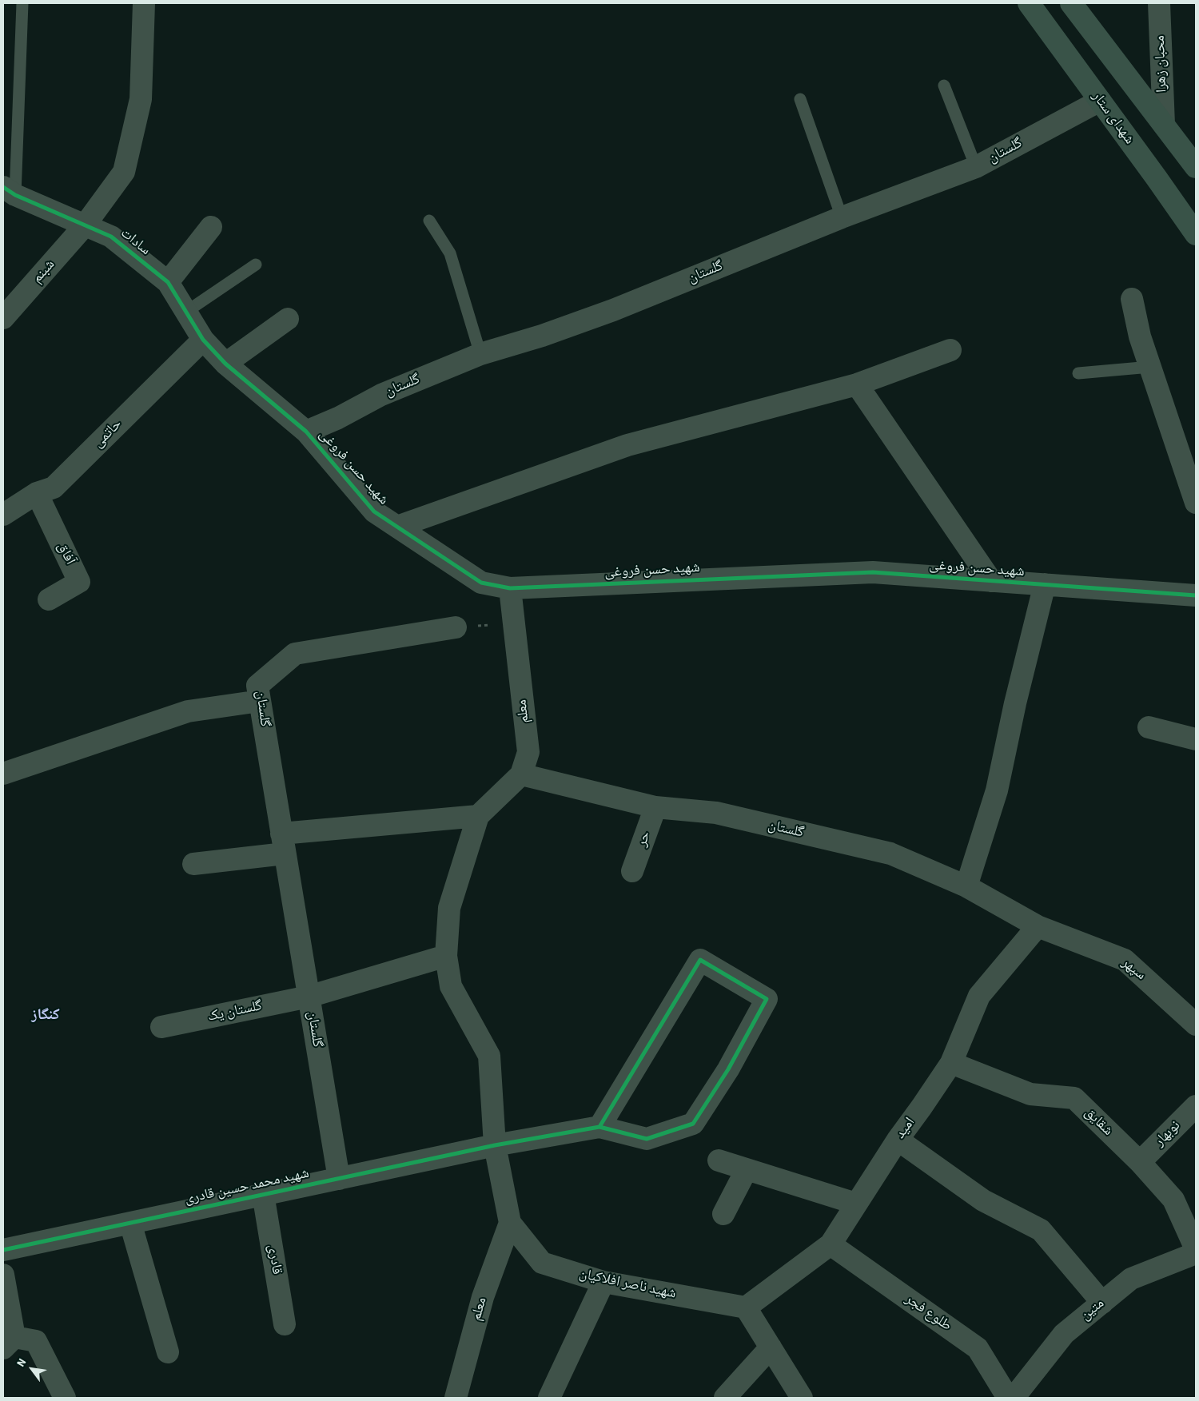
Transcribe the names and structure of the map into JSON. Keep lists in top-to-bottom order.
{
  "streets": {
    "main road": ["شهدای ستار"],
    "street": [
      "محبان زهرا",
      "گلستان",
      "سادات",
      "شبنم",
      "حاتمی",
      "شهید حسن فروغی",
      "آفاق",
      "معلم",
      "حر",
      "سپهر",
      "گلستان یک",
      "شقایق",
      "امید",
      "نوبهار",
      "شهید محمد حسین قادری",
      "قادری",
      "شهید ناصر افلاکیان",
      "متین",
      "طلوع فجر"
    ]
  },
  "crossings": [
    ["شهدای ستار", "گلستان"],
    ["گلستان", "شهید حسن فروغی"],
    ["گلستان", "معلم"],
    ["گلستان", "حر"],
    ["گلستان", "سپهر"],
    ["گلستان", "گلستان یک"],
    ["گلستان", "امید"],
    ["گلستان", "شهید محمد حسین قادری"],
    ["سادات", "شبنم"],
    ["سادات", "حاتمی"],
    ["سادات", "شهید حسن فروغی"],
    ["حاتمی", "شهید حسن فروغی"],
    ["حاتمی", "آفاق"],
    ["شهید حسن فروغی", "معلم"],
    ["معلم", "شهید ناصر افلاکیان"],
    ["سپهر", "امید"],
    ["گلستان یک", "شهید ناصر افلاکیان"],
    ["شقایق", "امید"],
    ["شقایق", "نوبهار"],
    ["امید", "شهید ناصر افلاکیان"],
    ["امید", "طلوع فجر"],
    ["شهید محمد حسین قادری", "قادری"],
    ["شهید محمد حسین قادری", "شهید ناصر افلاکیان"]
  ],
  "districts": ["کنگاز"],
  "north": "top left"
}
